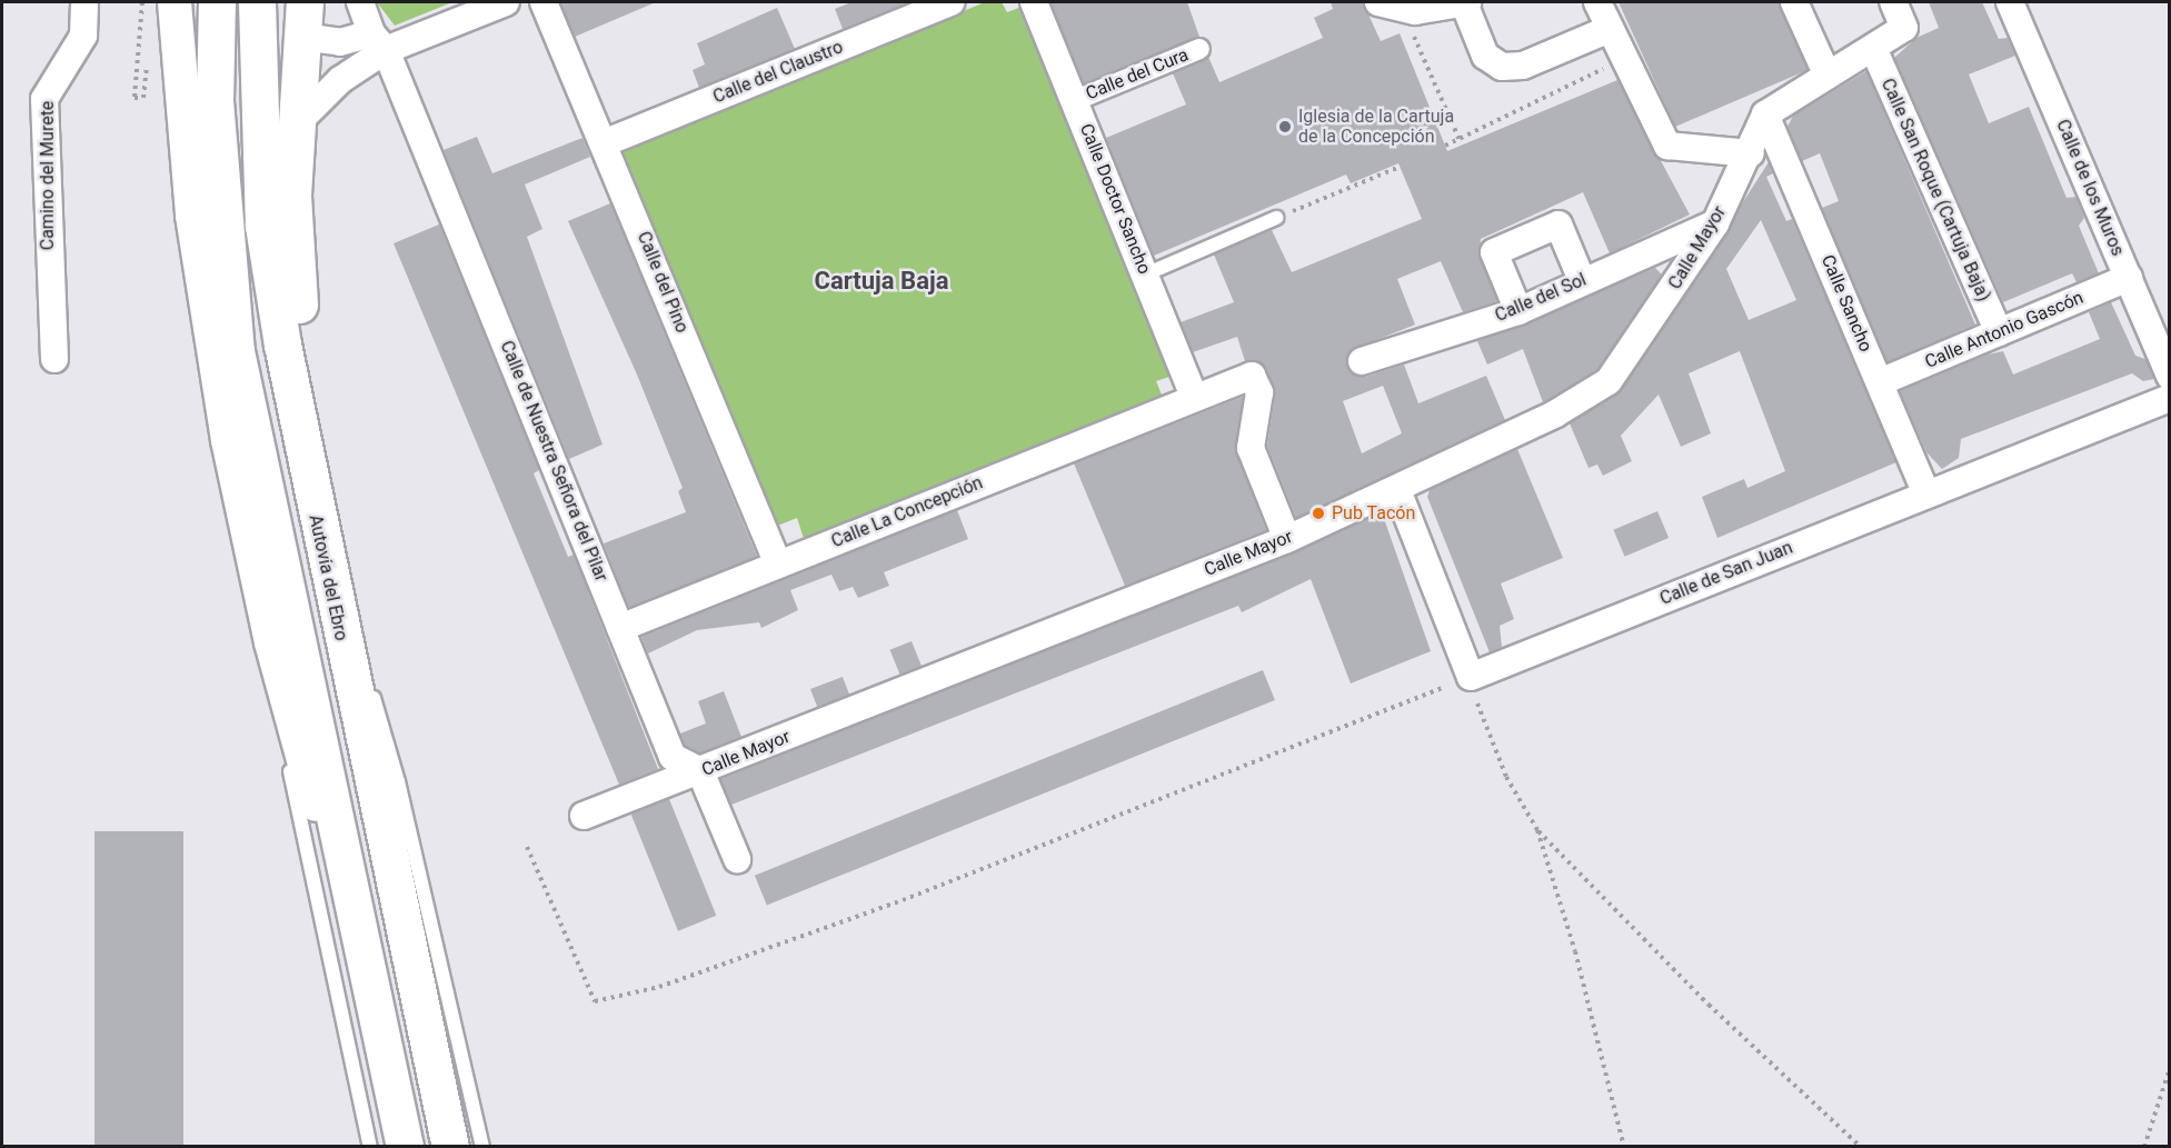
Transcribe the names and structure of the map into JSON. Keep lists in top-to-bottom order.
{
  "streets": {
    "highway": ["Autovía del Ebro"],
    "street": [
      "Calle del Claustro",
      "Calle del Cura",
      "Camino del Murete",
      "Calle de los Muros",
      "Calle San Roque (Cartuja Baja)",
      "Calle Doctor Sancho",
      "Calle Mayor",
      "Calle del Pino",
      "Calle del Sol",
      "Calle Sancho",
      "Calle Antonio Gascón",
      "Calle de Nuestra Señora del Pilar",
      "Calle La Concepción",
      "Calle de San Juan"
    ]
  },
  "crossings": [
    ["Calle del Claustro", "Calle del Pino"],
    ["Calle del Cura", "Calle Doctor Sancho"],
    ["Calle de los Muros", "Calle Antonio Gascón"],
    ["Calle San Roque (Cartuja Baja)", "Calle Antonio Gascón"],
    ["Calle Doctor Sancho", "Calle La Concepción"],
    ["Calle Mayor", "Calle del Sol"],
    ["Calle Mayor", "Calle Sancho"],
    ["Calle Mayor", "Calle de Nuestra Señora del Pilar"],
    ["Calle Mayor", "Calle La Concepción"],
    ["Calle del Pino", "Calle La Concepción"],
    ["Calle Sancho", "Calle Antonio Gascón"],
    ["Calle Sancho", "Calle de San Juan"],
    ["Calle de Nuestra Señora del Pilar", "Calle La Concepción"]
  ],
  "districts": ["Cartuja Baja"],
  "places": ["Iglesia de la Cartuja de la Concepción", "Pub Tacón"]
}
